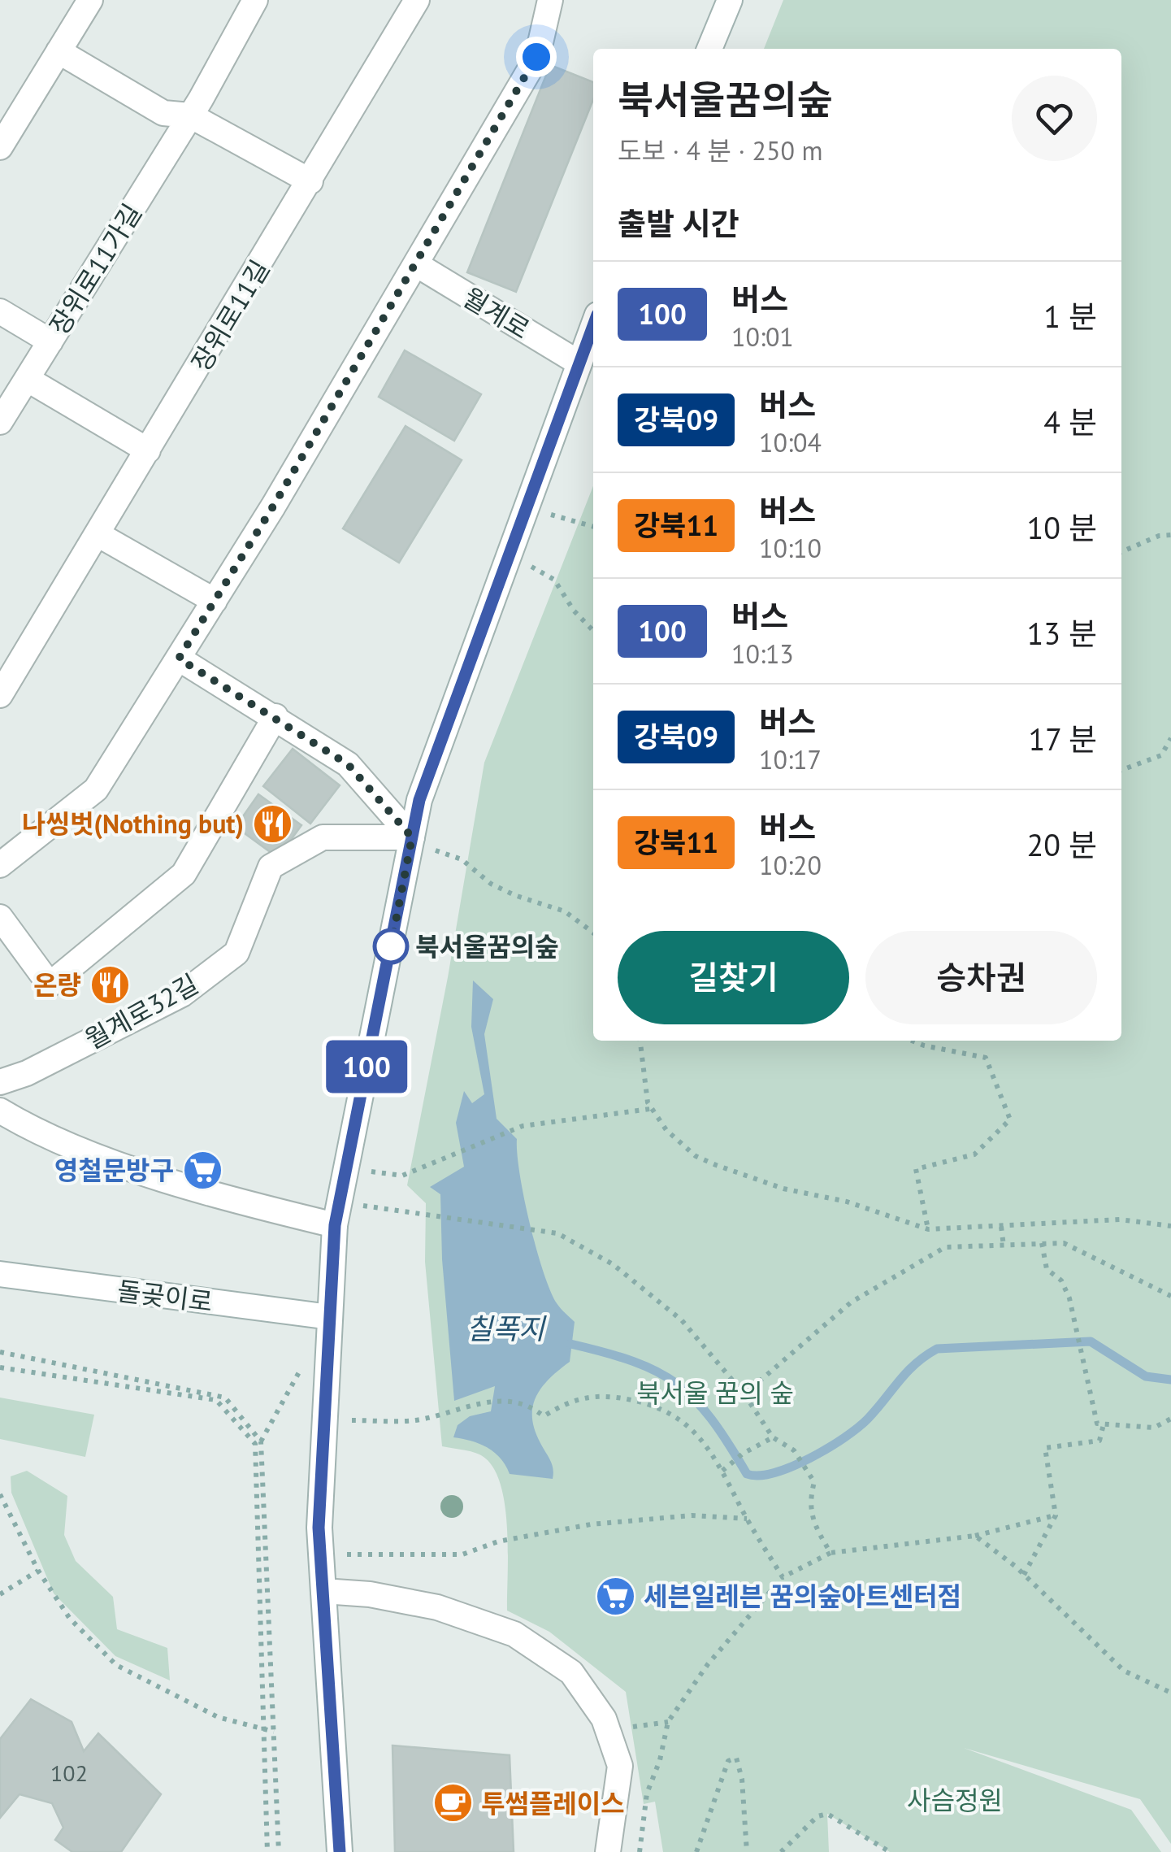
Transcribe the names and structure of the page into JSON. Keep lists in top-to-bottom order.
{
  "streets": {
    "street": [
      "장위로11가길",
      "월계로",
      "장위로11길",
      "월계로32길",
      "돌곶이로"
    ]
  },
  "water": ["칠폭지"],
  "parks": ["북서울 꿈의 숲", "사슴정원"],
  "places": {
    "restaurant": ["나씽벗(Nothing but)", "온량"],
    "other": ["북서울꿈의숲"],
    "supermarket": ["영철문방구", "세븐일레븐 꿈의숲아트센터점"],
    "cafe": ["투썸플레이스"]
  },
  "lines": ["bus line 100"],
  "house_numbers": ["102"],
  "page": {
    "on_map": "100",
    "heading": [
      ["북서울꿈의숲", "도보 · 4 분 · 250 m"],
      "출발 시간"
    ],
    "list": [
      {
        "mark": "100",
        "name": "버스",
        "note": "10:01",
        "value": "1 분"
      },
      {
        "mark": "강북09",
        "name": "버스",
        "note": "10:04",
        "value": "4 분"
      },
      {
        "mark": "강북11",
        "name": "버스",
        "note": "10:10",
        "value": "10 분"
      },
      {
        "mark": "100",
        "name": "버스",
        "note": "10:13",
        "value": "13 분"
      },
      {
        "mark": "강북09",
        "name": "버스",
        "note": "10:17",
        "value": "17 분"
      },
      {
        "mark": "강북11",
        "name": "버스",
        "note": "10:20",
        "value": "20 분"
      }
    ],
    "buttons": ["길찾기", "승차권"]
  }
}
